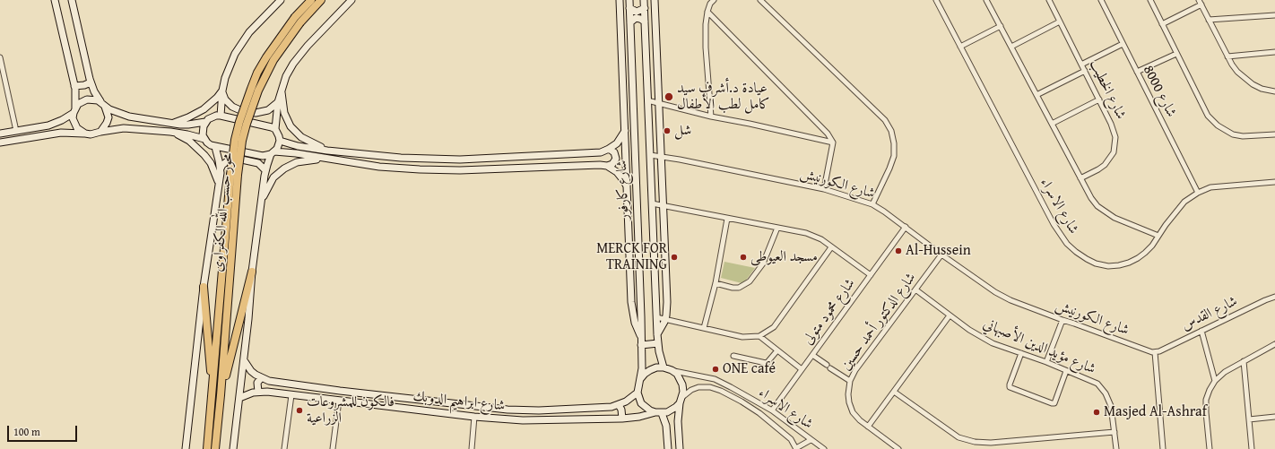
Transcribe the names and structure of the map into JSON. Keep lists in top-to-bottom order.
{
  "streets": {
    "main road": ["محور حسب الله الكفراوى"],
    "street": [
      "شارع الخطيب",
      "شارع 8000",
      "شارع الكورنيش",
      "شارع كارفور",
      "شارع الاسراء",
      "شارع محمود متولى",
      "شارع القدس",
      "شارع الدكتور أحمد حسين",
      "شارع مؤيد الدين الأصبهاني",
      "شارع ابراهيم الدوبك"
    ]
  },
  "crossings": [
    ["شارع 8000", "شارع الاسراء"],
    ["شارع الكورنيش", "شارع كارفور"],
    ["شارع الكورنيش", "شارع محمود متولى"],
    ["شارع الكورنيش", "شارع القدس"],
    ["شارع الكورنيش", "شارع الدكتور أحمد حسين"],
    ["شارع كارفور", "شارع الاسراء"],
    ["شارع كارفور", "شارع ابراهيم الدوبك"],
    ["شارع الاسراء", "شارع محمود متولى"],
    ["شارع الاسراء", "شارع ابراهيم الدوبك"],
    ["شارع الدكتور أحمد حسين", "شارع مؤيد الدين الأصبهاني"]
  ],
  "places": [
    "عيادة د.أشرف سيد كامل لطب الأطفال",
    "شل",
    "Al-Hussein",
    "MERCK FOR TRAINING",
    "مسجد العيوطى",
    "ONE café",
    "فالكون للمشروعات الزراعية",
    "Masjed Al-Ashraf"
  ],
  "scale_bar": "100 m"
}
